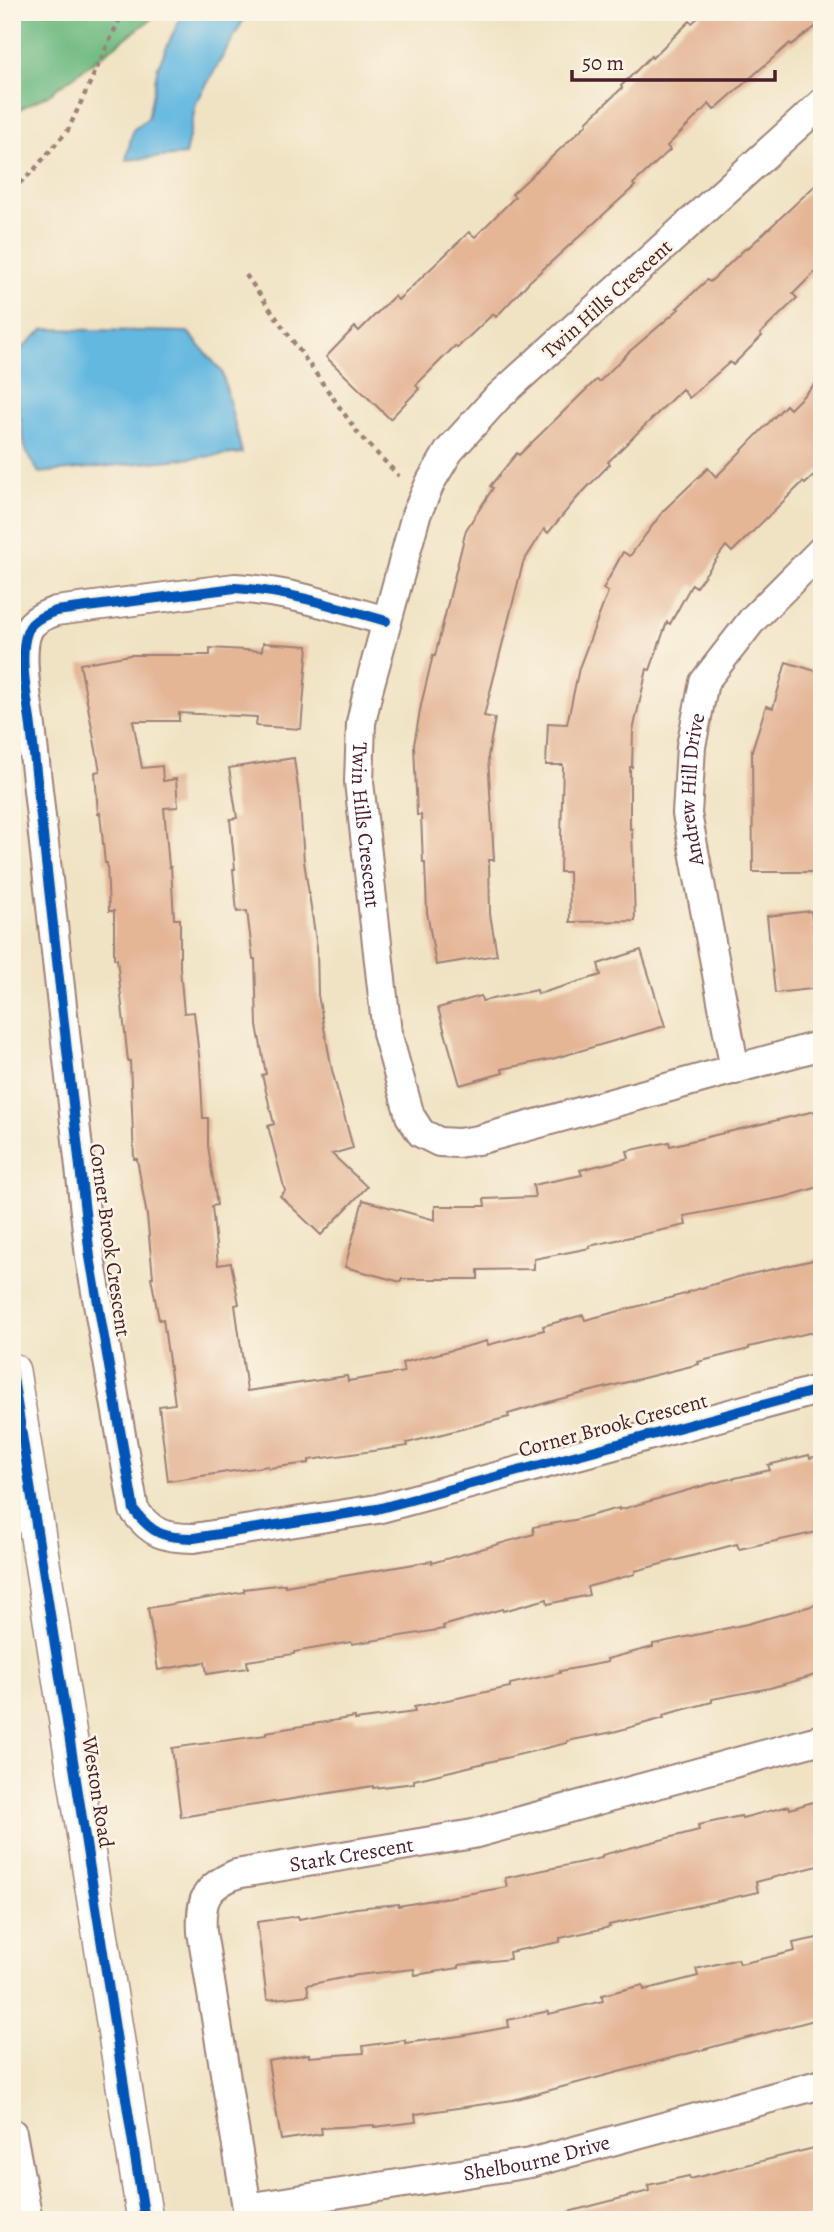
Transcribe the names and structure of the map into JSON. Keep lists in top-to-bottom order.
{
  "streets": {
    "main road": ["Weston Road"],
    "street": [
      "Twin Hills Crescent",
      "Andrew Hill Drive",
      "Corner Brook Crescent",
      "Stark Crescent",
      "Shelbourne Drive"
    ]
  },
  "crossings": [
    ["Twin Hills Crescent", "Andrew Hill Drive"],
    ["Twin Hills Crescent", "Corner Brook Crescent"],
    ["Stark Crescent", "Shelbourne Drive"]
  ],
  "scale_bar": "50 m"
}
